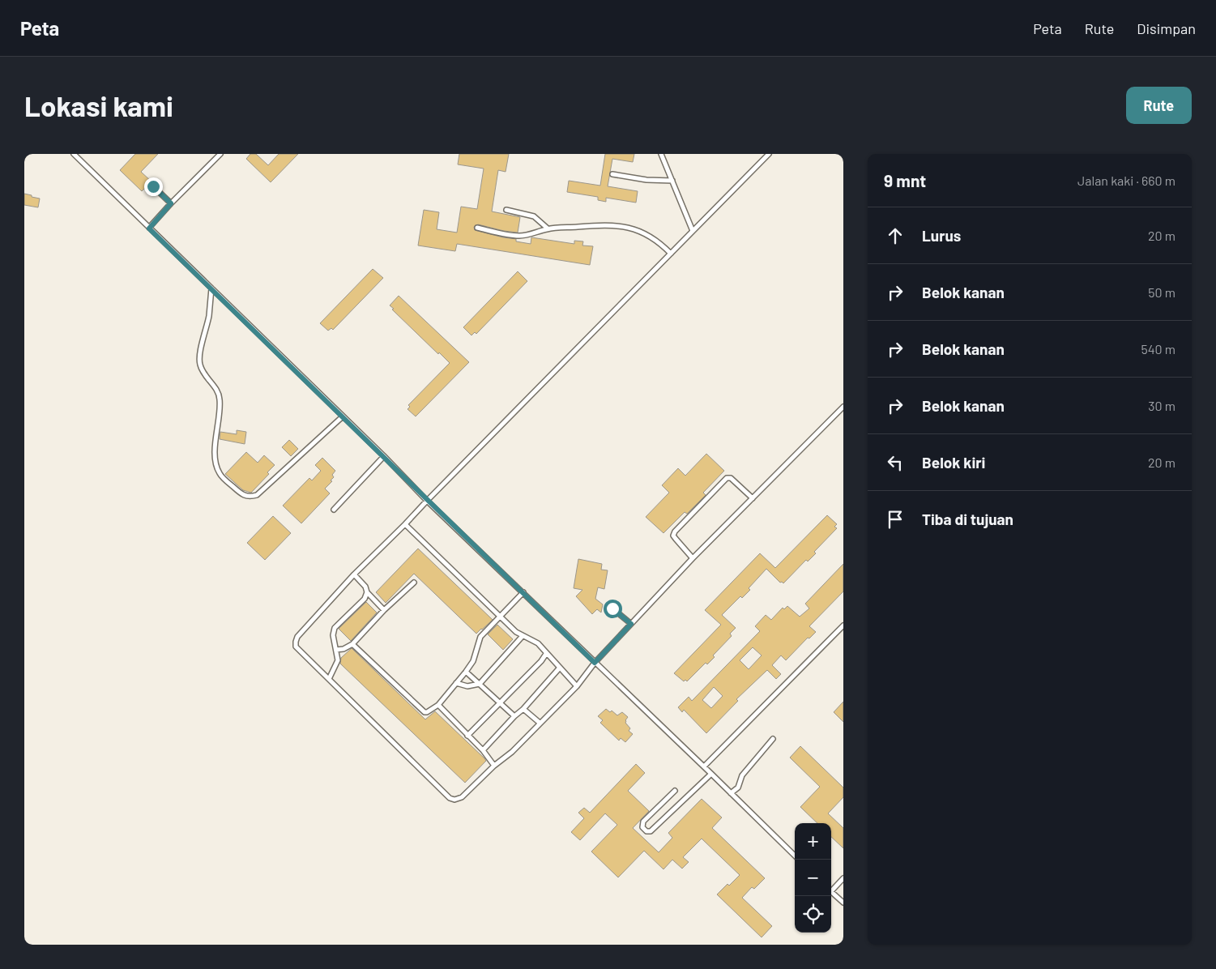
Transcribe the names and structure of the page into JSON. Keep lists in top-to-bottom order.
{
  "page": {
    "header": "Peta",
    "nav": ["Peta", "Rute", "Disimpan"],
    "buttons": "Rute",
    "title": "Lokasi kami",
    "heading": ["9 mnt", "Jalan kaki · 660 m"],
    "list": [
      ["Lurus", "20 m"],
      ["Belok kanan", "50 m"],
      ["Belok kanan", "540 m"],
      ["Belok kanan", "30 m"],
      ["Belok kiri", "20 m"],
      "Tiba di tujuan"
    ],
    "map_buttons": ["+", "−"]
  }
}
